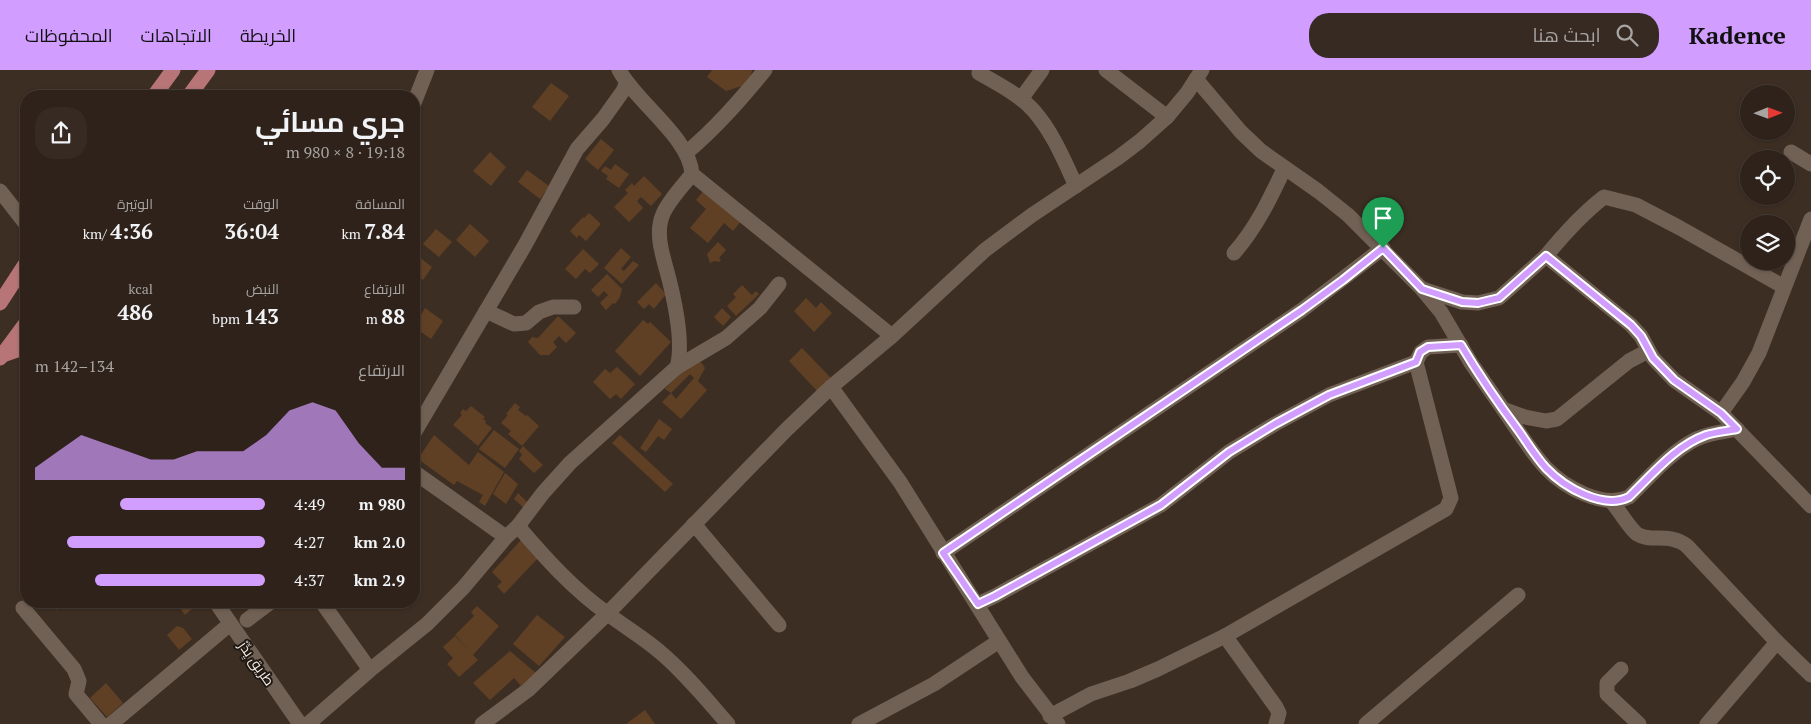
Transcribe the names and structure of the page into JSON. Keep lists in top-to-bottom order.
{
  "streets": {
    "street": ["طريق يِدِّرْ"]
  },
  "north": "right",
  "page": {
    "header": "Kadence",
    "search": "ابحث هنا",
    "nav": ["الخريطة", "الاتجاهات", "المحفوظات"],
    "heading": ["جري مسائي", "19:18 · 8 × 980 m"],
    "stats": [
      ["المسافة", "7.84 km"],
      ["الوقت", "36:04"],
      ["الوتيرة", "4:36 /km"],
      ["الارتفاع", "88 m"],
      ["النبض", "143 bpm"],
      ["kcal", "486"]
    ],
    "chart": ["الارتفاع", "134–142 m"],
    "list": [
      {
        "name": "980 m",
        "note": "4:49"
      },
      {
        "name": "2.0 km",
        "note": "4:27"
      },
      {
        "name": "2.9 km",
        "note": "4:37"
      }
    ]
  }
}
